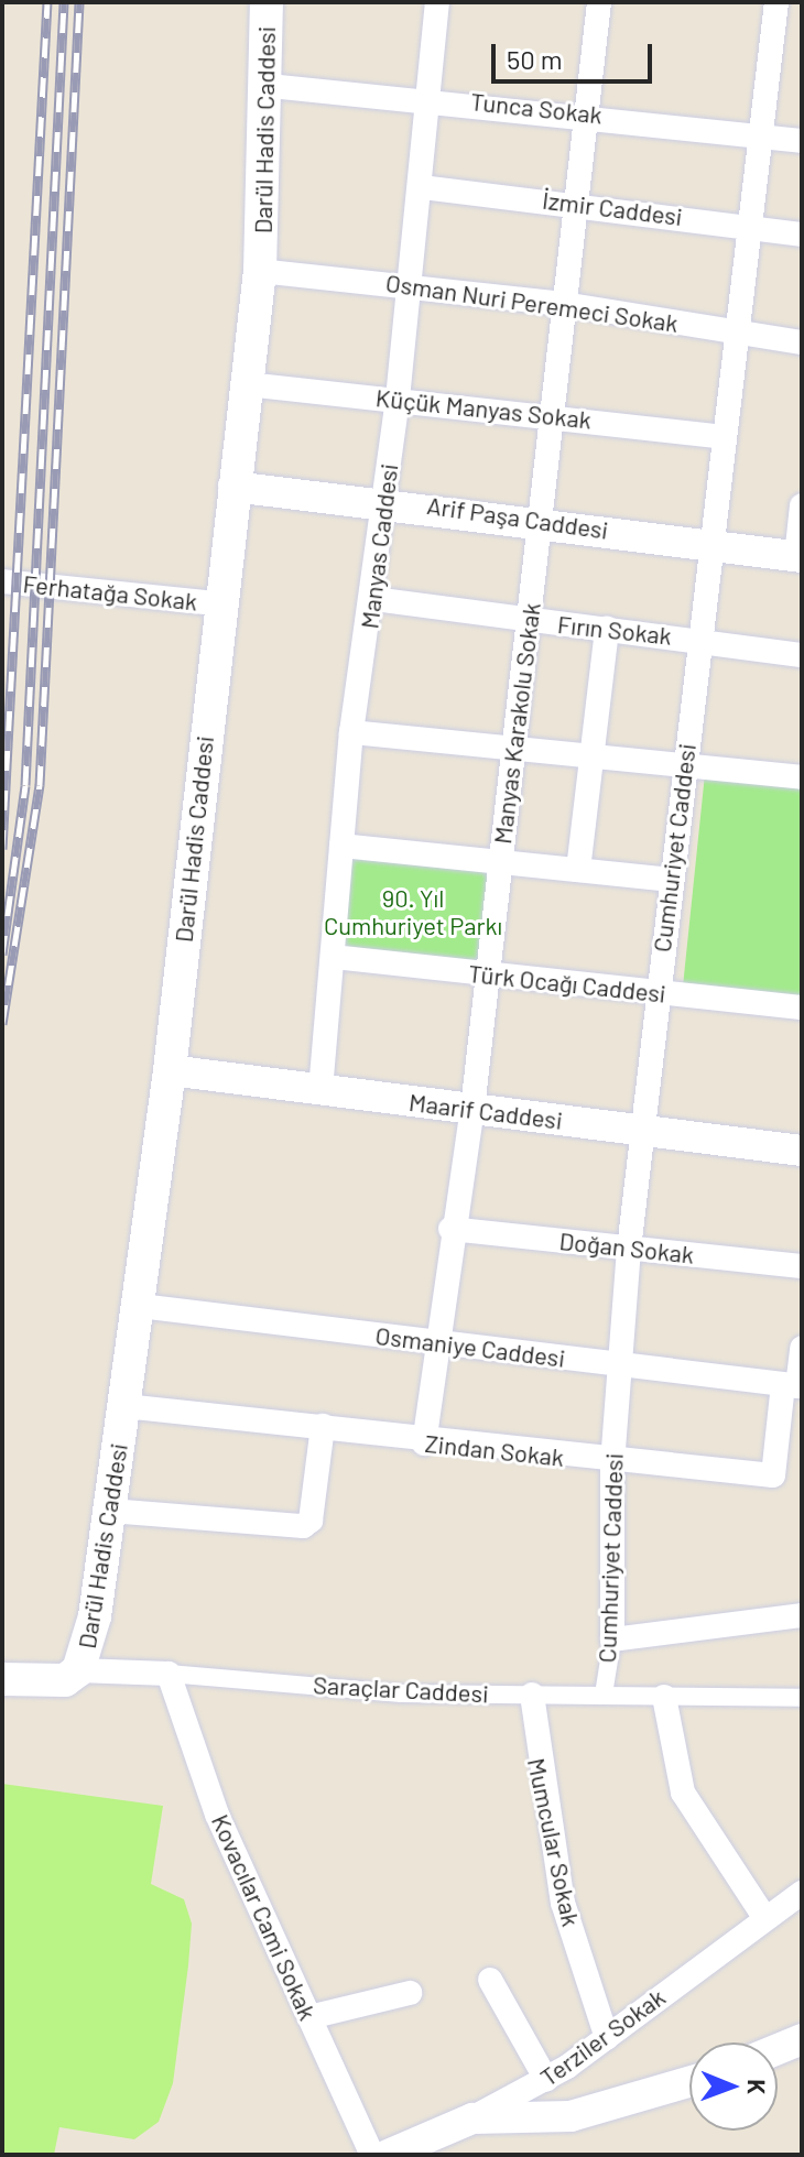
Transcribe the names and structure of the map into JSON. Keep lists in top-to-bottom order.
{
  "streets": {
    "main road": ["Darül Hadis Caddesi", "Saraçlar Caddesi"],
    "street": [
      "Tunca Sokak",
      "İzmir Caddesi",
      "Osman Nuri Peremeci Sokak",
      "Küçük Manyas Sokak",
      "Arif Paşa Caddesi",
      "Manyas Caddesi",
      "Ferhatağa Sokak",
      "Fırın Sokak",
      "Manyas Karakolu Sokak",
      "Cumhuriyet Caddesi",
      "Türk Ocağı Caddesi",
      "Maarif Caddesi",
      "Doğan Sokak",
      "Osmaniye Caddesi",
      "Zindan Sokak",
      "Mumcular Sokak",
      "Kovacılar Cami Sokak",
      "Terziler Sokak"
    ]
  },
  "crossings": [
    ["Tunca Sokak", "Darül Hadis Caddesi"],
    ["Tunca Sokak", "Manyas Caddesi"],
    ["Tunca Sokak", "Manyas Karakolu Sokak"],
    ["Tunca Sokak", "Cumhuriyet Caddesi"],
    ["Darül Hadis Caddesi", "Osman Nuri Peremeci Sokak"],
    ["Darül Hadis Caddesi", "Küçük Manyas Sokak"],
    ["Darül Hadis Caddesi", "Arif Paşa Caddesi"],
    ["Darül Hadis Caddesi", "Ferhatağa Sokak"],
    ["Darül Hadis Caddesi", "Maarif Caddesi"],
    ["Darül Hadis Caddesi", "Osmaniye Caddesi"],
    ["Darül Hadis Caddesi", "Zindan Sokak"],
    ["Darül Hadis Caddesi", "Saraçlar Caddesi"],
    ["İzmir Caddesi", "Manyas Caddesi"],
    ["İzmir Caddesi", "Manyas Karakolu Sokak"],
    ["İzmir Caddesi", "Cumhuriyet Caddesi"],
    ["Osman Nuri Peremeci Sokak", "Manyas Caddesi"],
    ["Osman Nuri Peremeci Sokak", "Manyas Karakolu Sokak"],
    ["Osman Nuri Peremeci Sokak", "Cumhuriyet Caddesi"],
    ["Küçük Manyas Sokak", "Manyas Caddesi"],
    ["Küçük Manyas Sokak", "Manyas Karakolu Sokak"],
    ["Küçük Manyas Sokak", "Cumhuriyet Caddesi"],
    ["Arif Paşa Caddesi", "Manyas Caddesi"],
    ["Arif Paşa Caddesi", "Manyas Karakolu Sokak"],
    ["Arif Paşa Caddesi", "Cumhuriyet Caddesi"],
    ["Manyas Caddesi", "Fırın Sokak"],
    ["Manyas Caddesi", "Türk Ocağı Caddesi"],
    ["Manyas Caddesi", "Maarif Caddesi"],
    ["Fırın Sokak", "Manyas Karakolu Sokak"],
    ["Fırın Sokak", "Cumhuriyet Caddesi"],
    ["Manyas Karakolu Sokak", "Türk Ocağı Caddesi"],
    ["Manyas Karakolu Sokak", "Maarif Caddesi"],
    ["Manyas Karakolu Sokak", "Doğan Sokak"],
    ["Manyas Karakolu Sokak", "Osmaniye Caddesi"],
    ["Manyas Karakolu Sokak", "Zindan Sokak"],
    ["Cumhuriyet Caddesi", "Türk Ocağı Caddesi"],
    ["Cumhuriyet Caddesi", "Maarif Caddesi"],
    ["Cumhuriyet Caddesi", "Doğan Sokak"],
    ["Cumhuriyet Caddesi", "Osmaniye Caddesi"],
    ["Cumhuriyet Caddesi", "Zindan Sokak"],
    ["Cumhuriyet Caddesi", "Saraçlar Caddesi"],
    ["Osmaniye Caddesi", "Zindan Sokak"],
    ["Saraçlar Caddesi", "Mumcular Sokak"],
    ["Saraçlar Caddesi", "Kovacılar Cami Sokak"],
    ["Mumcular Sokak", "Terziler Sokak"],
    ["Kovacılar Cami Sokak", "Terziler Sokak"]
  ],
  "parks": ["90. Yıl Cumhuriyet Parkı"],
  "scale_bar": "50 m",
  "north": "right"
}
